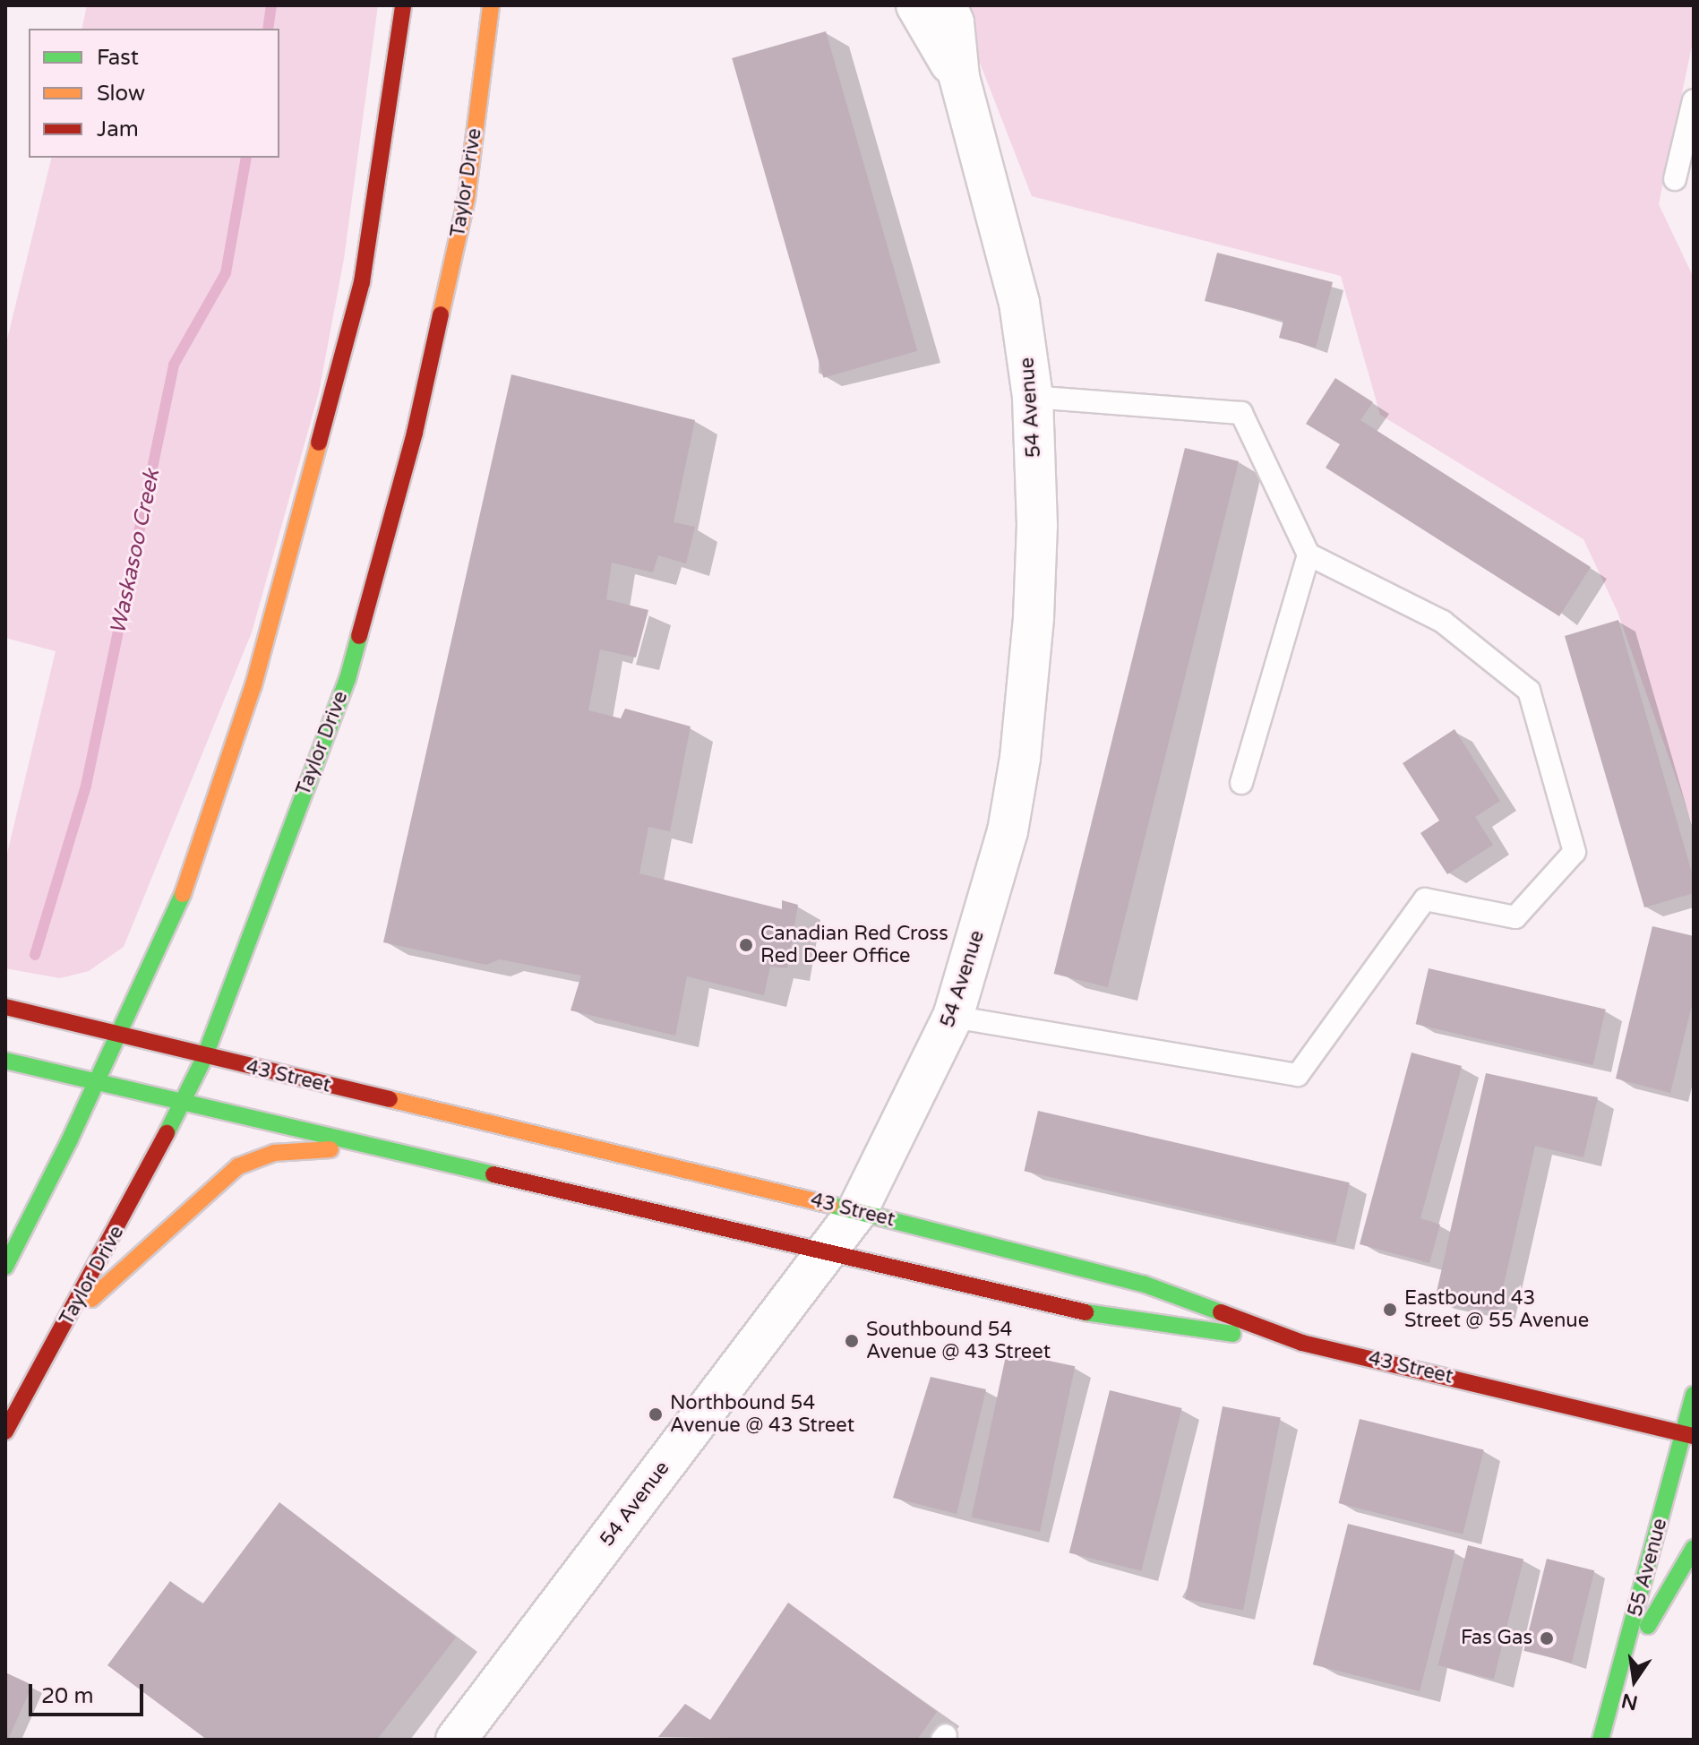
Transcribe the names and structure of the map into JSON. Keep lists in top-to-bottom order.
{
  "streets": {
    "street": [
      "Taylor Drive",
      "54 Avenue",
      "43 Street",
      "55 Avenue"
    ]
  },
  "crossings": [
    ["Taylor Drive", "43 Street"],
    ["54 Avenue", "43 Street"],
    ["43 Street", "55 Avenue"]
  ],
  "water": ["Waskasoo Creek"],
  "places": [
    "Canadian Red Cross Red Deer Office",
    "Eastbound 43 Street @ 55 Avenue",
    "Southbound 54 Avenue @ 43 Street",
    "Northbound 54 Avenue @ 43 Street",
    "Fas Gas"
  ],
  "legend": ["Fast", "Slow", "Jam"],
  "scale_bar": "20 m",
  "north": "bottom"
}
